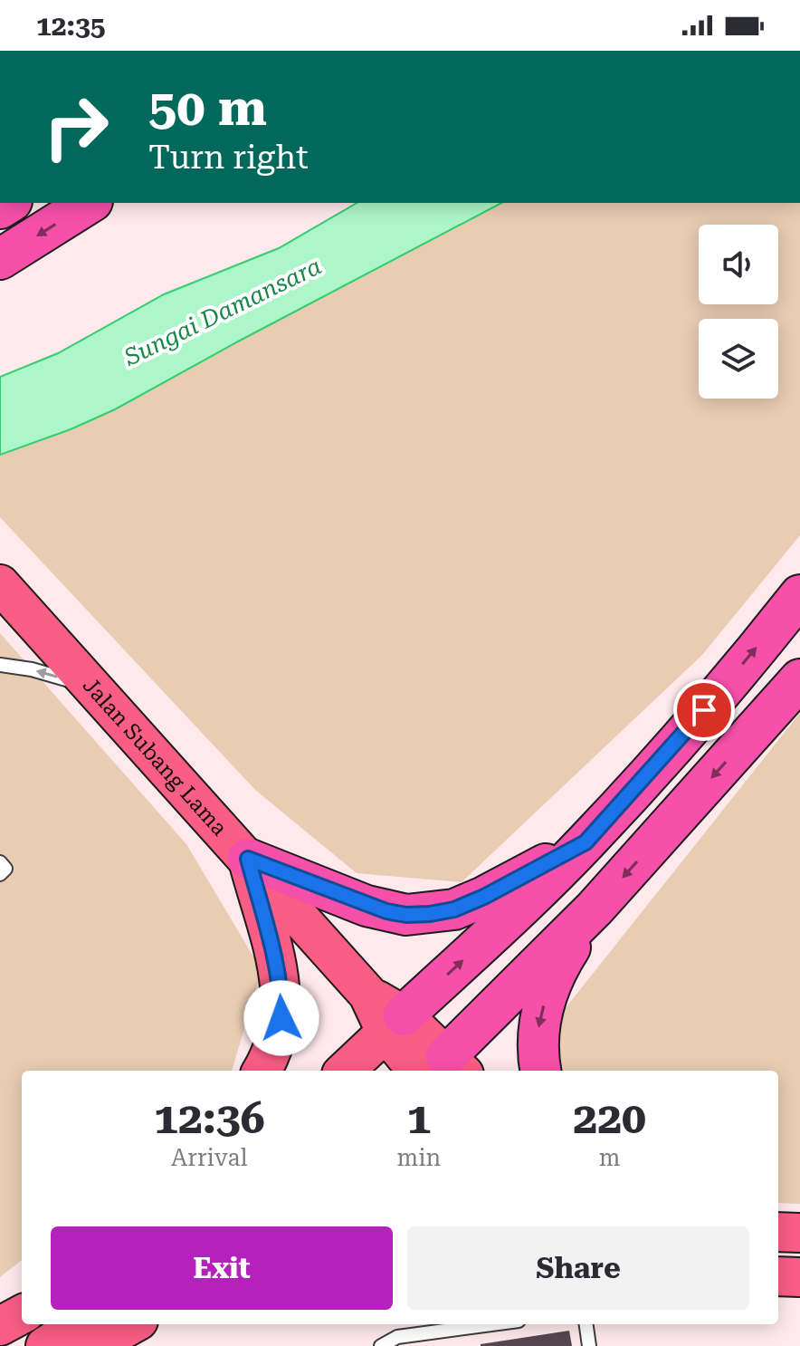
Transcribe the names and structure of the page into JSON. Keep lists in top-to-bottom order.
{
  "streets": {
    "main road": ["Jalan Subang Lama"]
  },
  "water": ["Sungai Damansara"],
  "page": {
    "status": "12:35",
    "turn": ["50 m", "Turn right"],
    "eta": [
      "12:36",
      "Arrival",
      "1",
      "min",
      "220",
      "m"
    ],
    "buttons": ["Exit", "Share"]
  }
}
